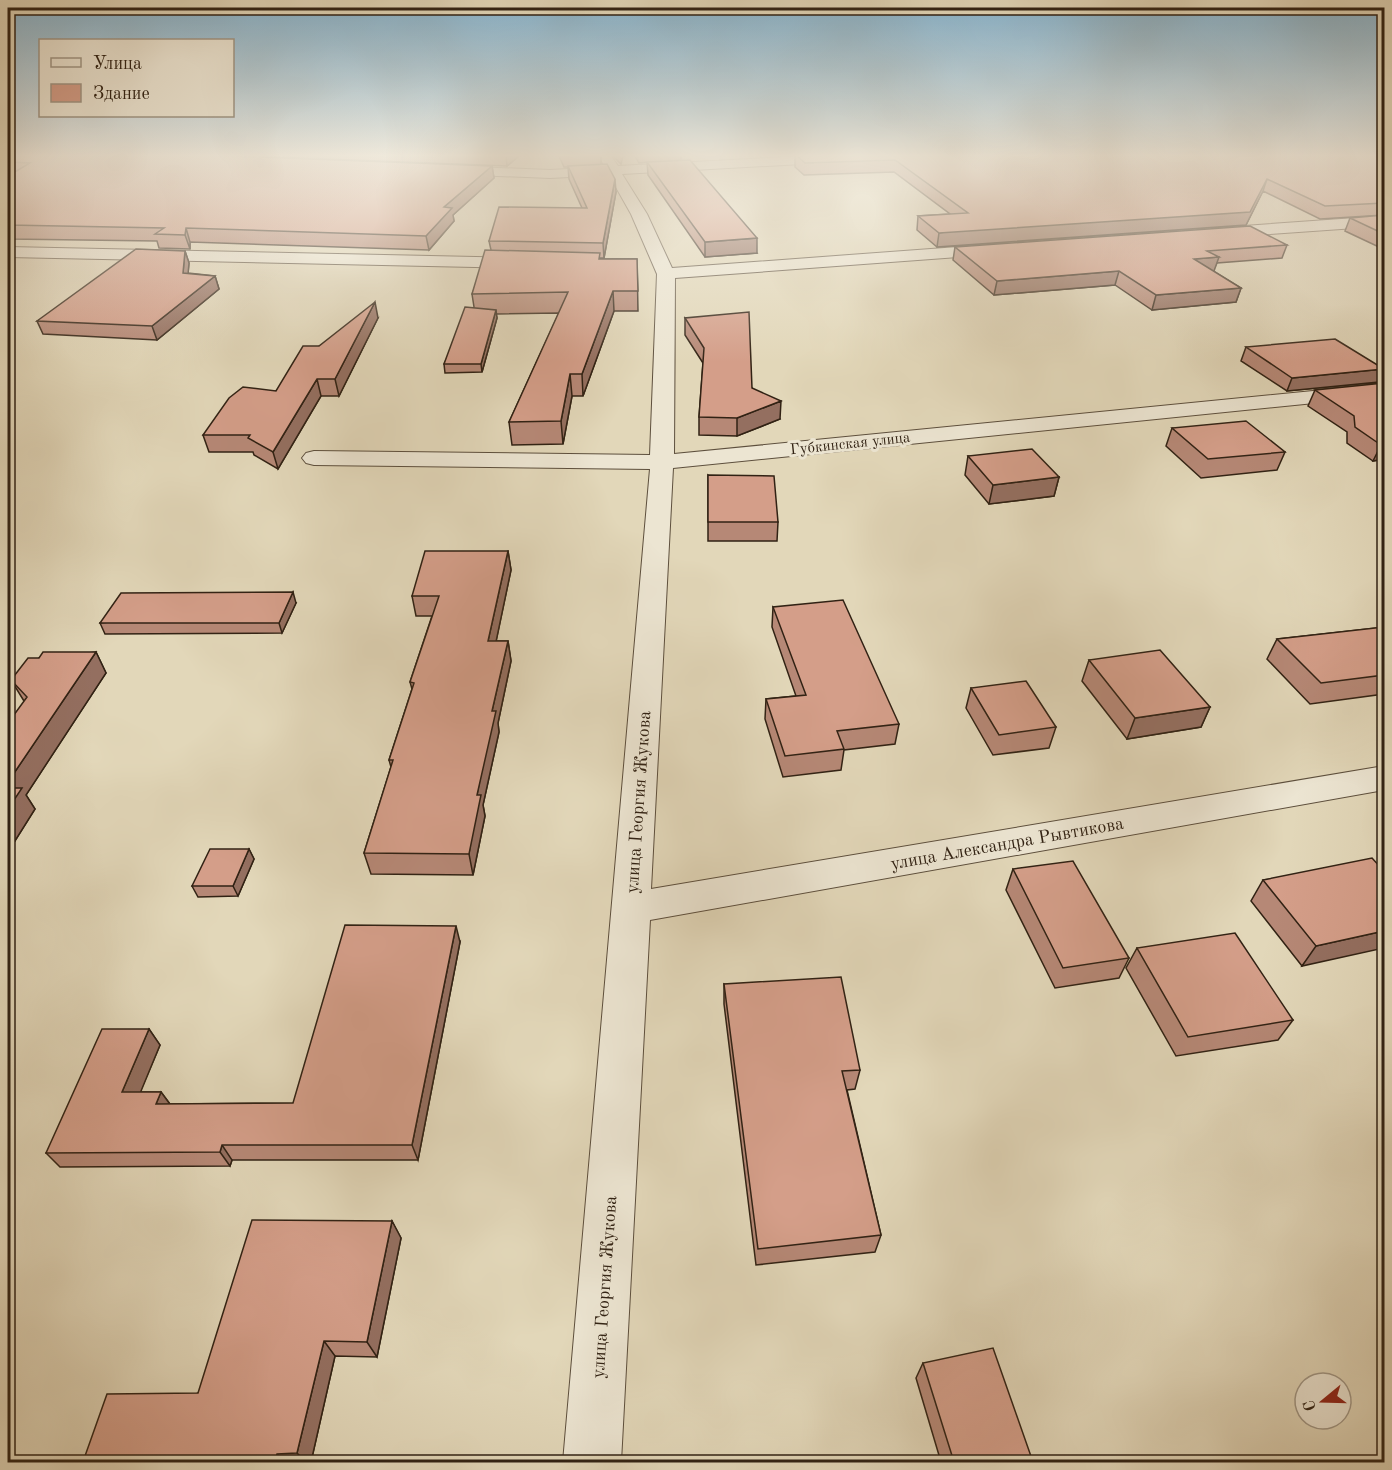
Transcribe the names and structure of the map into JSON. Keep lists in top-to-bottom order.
{
  "streets": {
    "street": ["Губкинская улица", "улица Георгия Жукова", "улица Александра Рывтикова"]
  },
  "crossings": [
    ["Губкинская улица", "улица Георгия Жукова"],
    ["улица Георгия Жукова", "улица Александра Рывтикова"]
  ],
  "legend": ["Улица", "Здание"],
  "north": "left"
}
